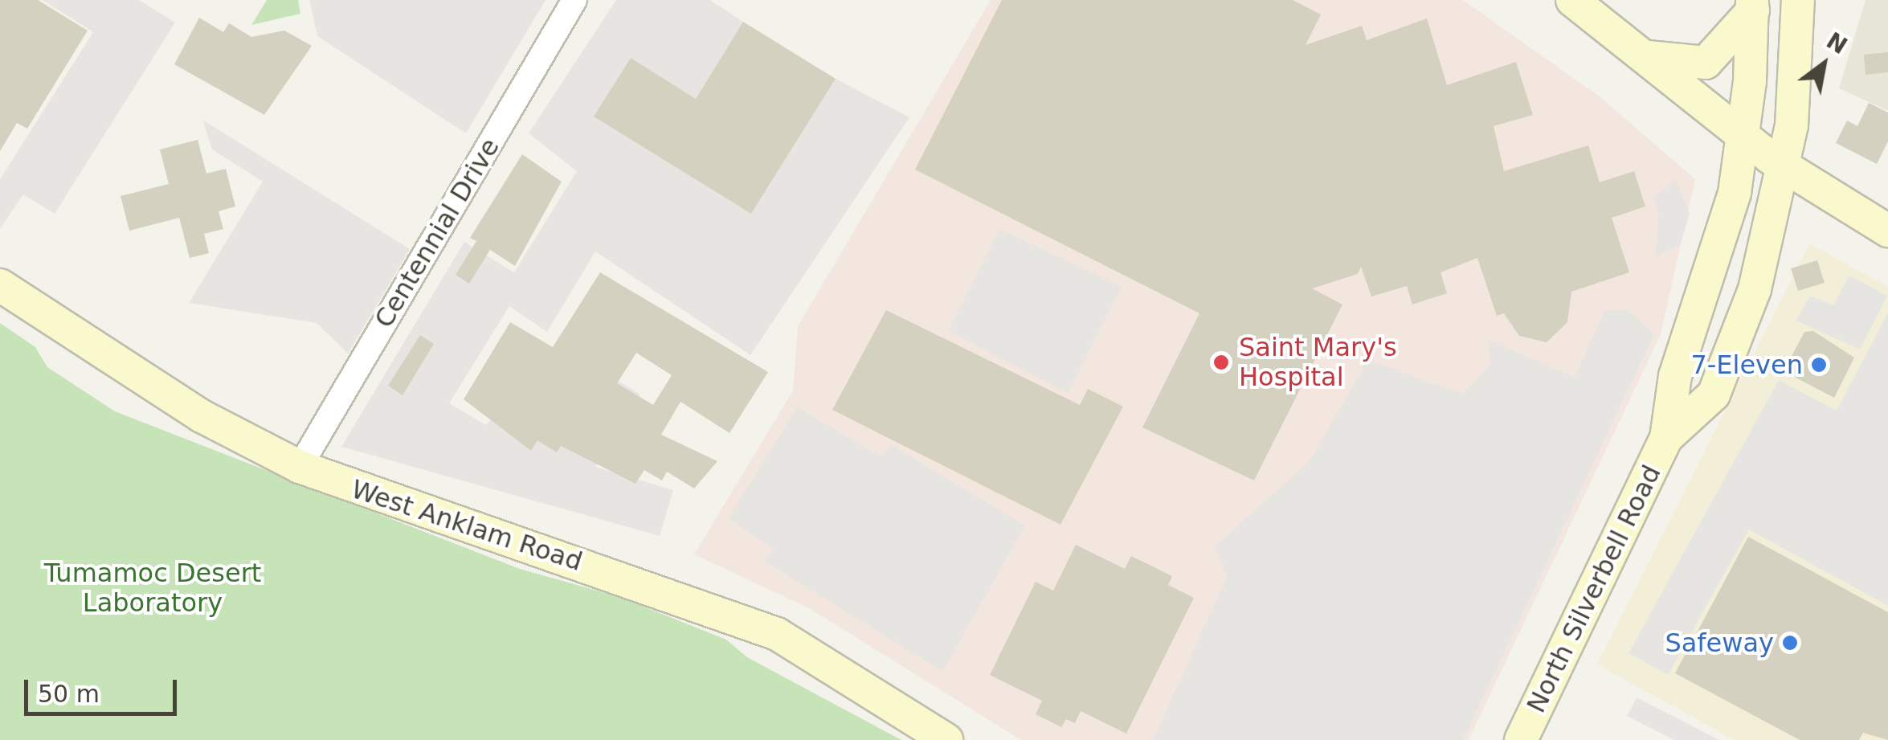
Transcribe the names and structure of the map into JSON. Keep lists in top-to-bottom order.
{
  "streets": {
    "main road": ["West Anklam Road", "North Silverbell Road"],
    "street": ["Centennial Drive"]
  },
  "crossings": [
    ["Centennial Drive", "West Anklam Road"]
  ],
  "parks": ["Tumamoc Desert Laboratory"],
  "places": ["Saint Mary's Hospital", "7-Eleven", "Safeway"],
  "scale_bar": "50 m",
  "north": "top right"
}
